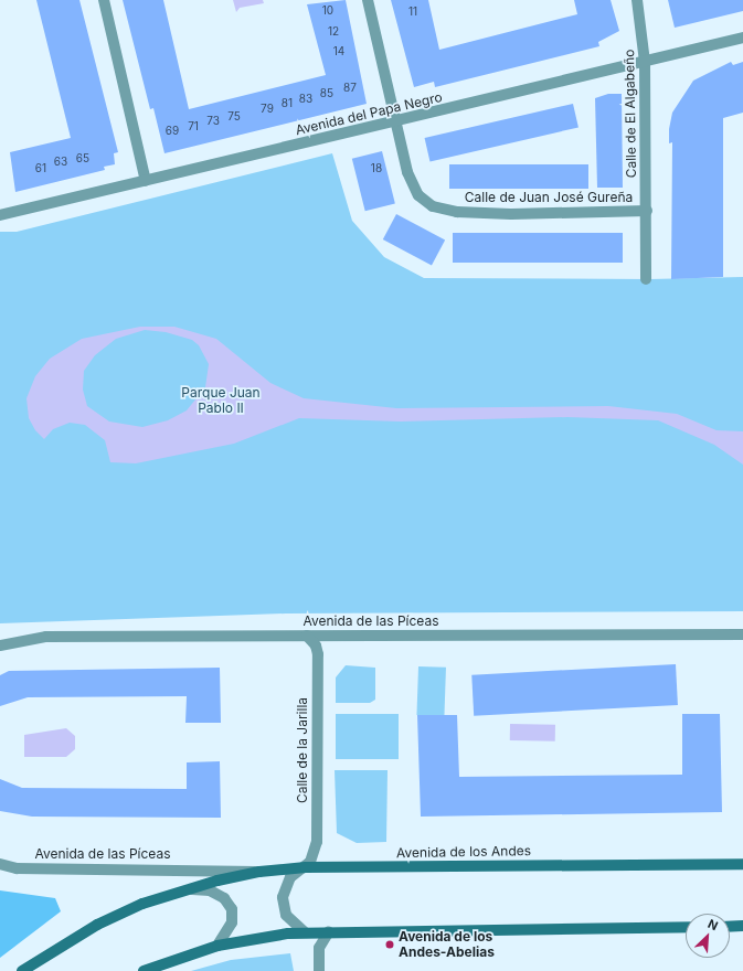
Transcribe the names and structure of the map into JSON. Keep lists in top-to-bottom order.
{
  "streets": {
    "main road": ["Avenida de los Andes"],
    "street": [
      "Avenida del Papa Negro",
      "Calle de El Algabeño",
      "Calle de Juan José Gureña",
      "Avenida de las Píceas",
      "Calle de la Jarilla"
    ]
  },
  "crossings": [
    ["Avenida del Papa Negro", "Calle de El Algabeño"],
    ["Avenida del Papa Negro", "Calle de Juan José Gureña"],
    ["Calle de El Algabeño", "Calle de Juan José Gureña"],
    ["Avenida de las Píceas", "Calle de la Jarilla"],
    ["Avenida de las Píceas", "Avenida de los Andes"],
    ["Calle de la Jarilla", "Avenida de los Andes"]
  ],
  "parks": ["Parque Juan Pablo II"],
  "places": ["Avenida de los Andes-Abelias"],
  "house_numbers": [
    "10",
    "11",
    "12",
    "14",
    "87",
    "85",
    "83",
    "81",
    "79",
    "75",
    "73",
    "71",
    "69",
    "65",
    "63",
    "61",
    "18"
  ],
  "north": "top right"
}
